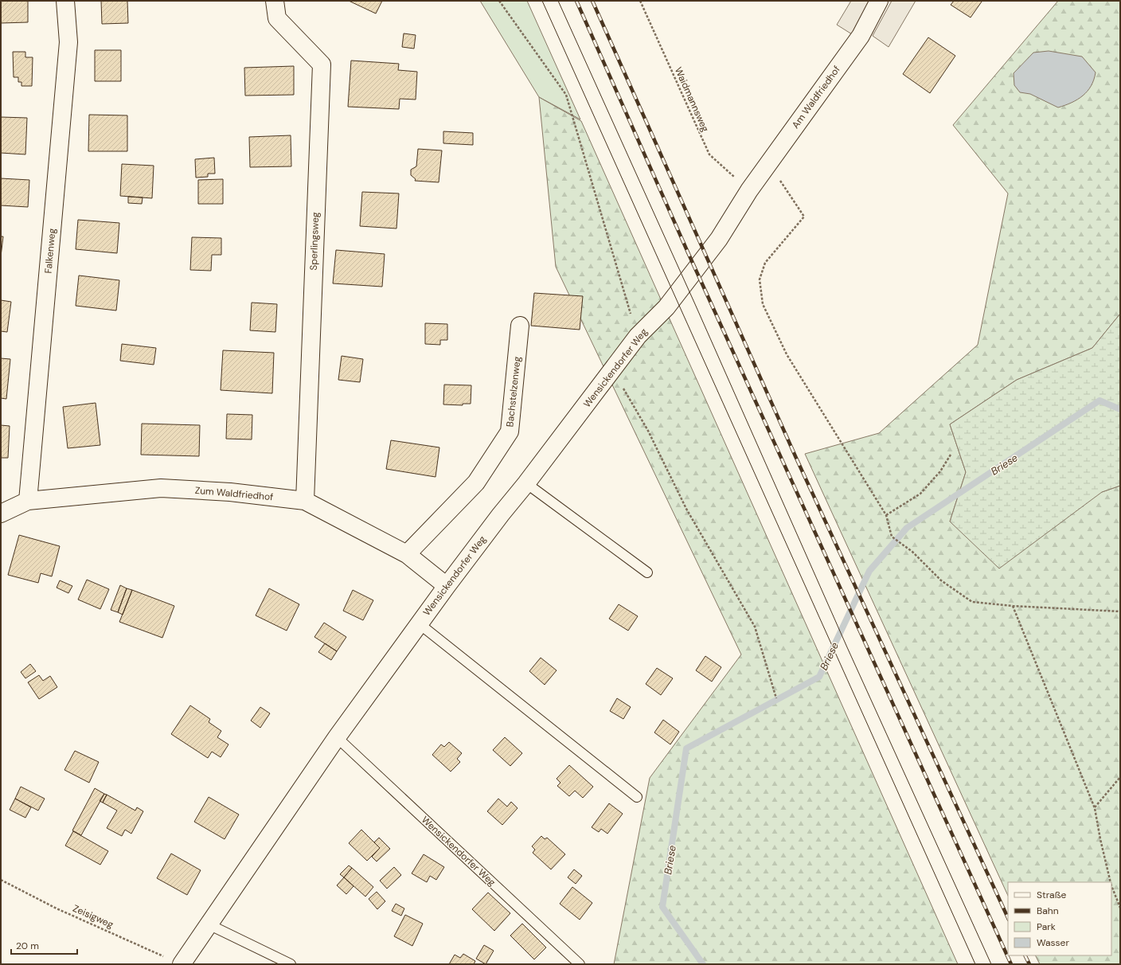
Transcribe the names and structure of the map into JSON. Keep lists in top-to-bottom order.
{
  "streets": {
    "street": [
      "Am Waldfriedhof",
      "Sperlingsweg",
      "Falkenweg",
      "Wensickendorfer Weg",
      "Bachstelzenweg",
      "Zum Waldfriedhof"
    ],
    "path": ["Waidmannsweg", "Zeisigweg"]
  },
  "crossings": [
    ["Am Waldfriedhof", "Waidmannsweg"],
    ["Am Waldfriedhof", "Wensickendorfer Weg"],
    ["Waidmannsweg", "Wensickendorfer Weg"],
    ["Sperlingsweg", "Zum Waldfriedhof"],
    ["Falkenweg", "Zum Waldfriedhof"],
    ["Wensickendorfer Weg", "Zum Waldfriedhof"],
    ["Bachstelzenweg", "Zum Waldfriedhof"]
  ],
  "water": ["Briese"],
  "legend": [
    "Straße",
    "Bahn",
    "Park",
    "Wasser"
  ],
  "scale_bar": "20 m"
}
